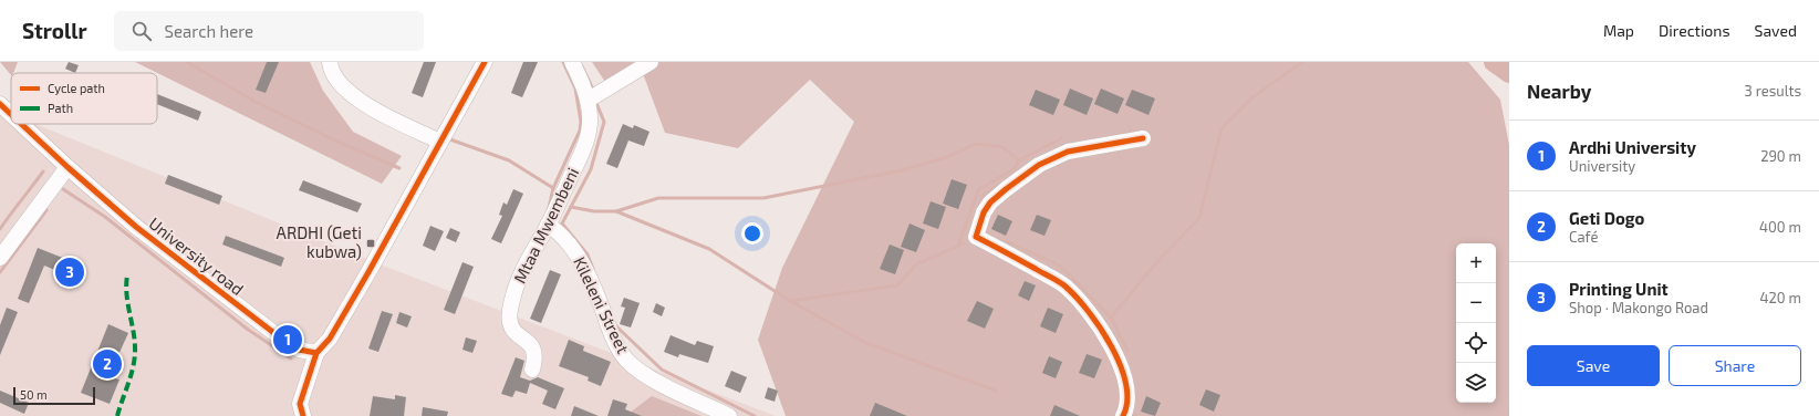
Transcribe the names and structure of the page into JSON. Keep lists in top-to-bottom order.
{
  "streets": {
    "street": ["Mtaa Mwembeni", "University road", "Kileleni Street"]
  },
  "crossings": [
    ["Mtaa Mwembeni", "Kileleni Street"]
  ],
  "places": {
    "transit": ["ARDHI (Geti kubwa)"]
  },
  "legend": ["Cycle path", "Path"],
  "scale_bar": "50 m",
  "page": {
    "header": "Strollr",
    "search": "Search here",
    "nav": ["Map", "Directions", "Saved"],
    "heading": ["Nearby", "3 results"],
    "list": [
      {
        "mark": "1",
        "name": "Ardhi University",
        "note": "University",
        "value": "290 m"
      },
      {
        "mark": "2",
        "name": "Geti Dogo",
        "note": "Café",
        "value": "400 m"
      },
      {
        "mark": "3",
        "name": "Printing Unit",
        "note": "Shop · Makongo Road",
        "value": "420 m"
      }
    ],
    "map_buttons": ["+", "−"],
    "pins": ["3", "1", "2"],
    "buttons": ["Save", "Share"],
    "scale": "50 m"
  }
}
